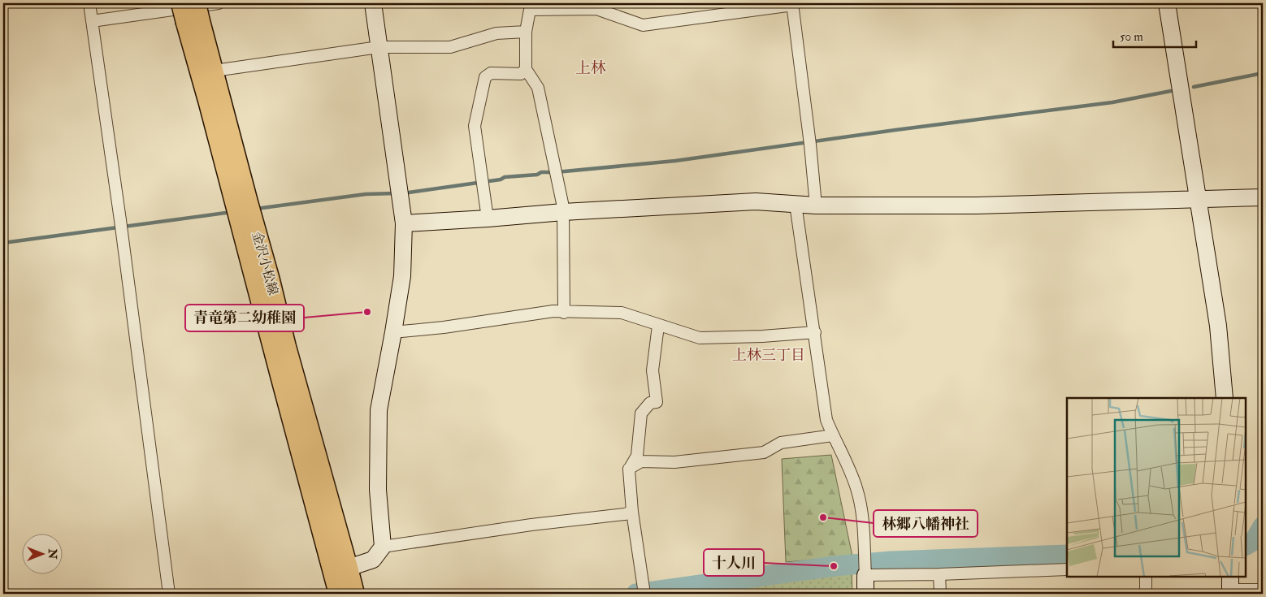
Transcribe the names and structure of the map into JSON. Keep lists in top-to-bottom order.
{
  "streets": {
    "main road": ["金沢小松線"]
  },
  "districts": ["上林", "上林三丁目"],
  "places": ["青竜第二幼稚園", "林郷八幡神社", "十人川"],
  "scale_bar": "50 m",
  "north": "right"
}
